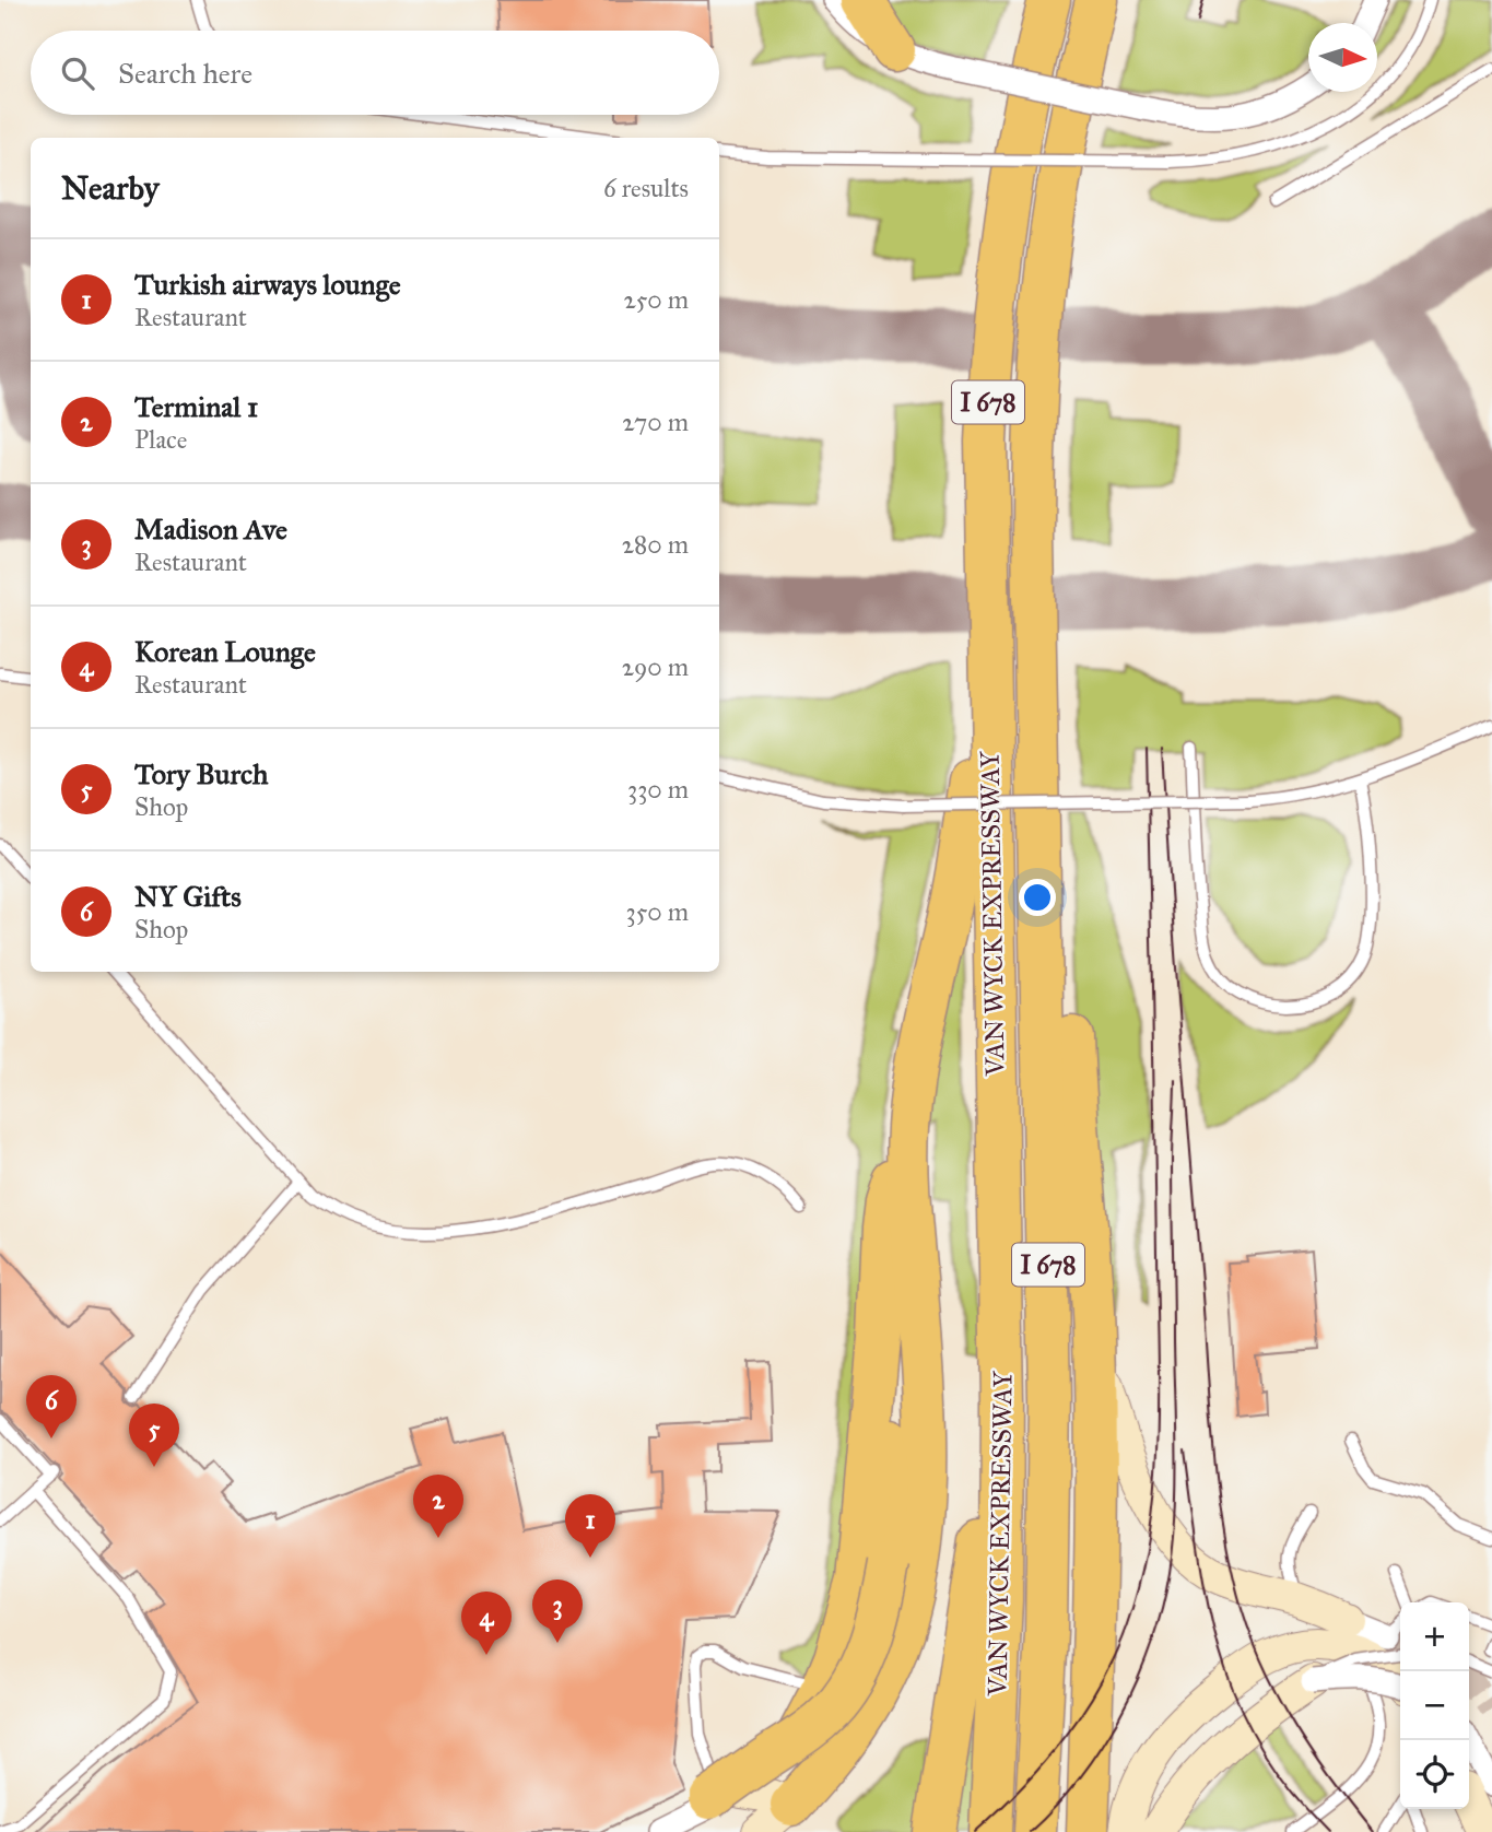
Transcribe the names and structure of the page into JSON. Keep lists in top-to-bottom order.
{
  "streets": {
    "highway": ["I 678", "VAN WYCK EXPRESSWAY"]
  },
  "north": "right",
  "page": {
    "search": "Search here",
    "heading": ["Nearby", "6 results"],
    "list": [
      {
        "mark": "1",
        "name": "Turkish airways lounge",
        "note": "Restaurant",
        "value": "250 m"
      },
      {
        "mark": "2",
        "name": "Terminal 1",
        "note": "Place",
        "value": "270 m"
      },
      {
        "mark": "3",
        "name": "Madison Ave",
        "note": "Restaurant",
        "value": "280 m"
      },
      {
        "mark": "4",
        "name": "Korean Lounge",
        "note": "Restaurant",
        "value": "290 m"
      },
      {
        "mark": "5",
        "name": "Tory Burch",
        "note": "Shop",
        "value": "330 m"
      },
      {
        "mark": "6",
        "name": "NY Gifts",
        "note": "Shop",
        "value": "350 m"
      }
    ],
    "pins": [
      "6",
      "5",
      "2",
      "1",
      "3",
      "4"
    ],
    "map_buttons": ["+", "−"]
  }
}
